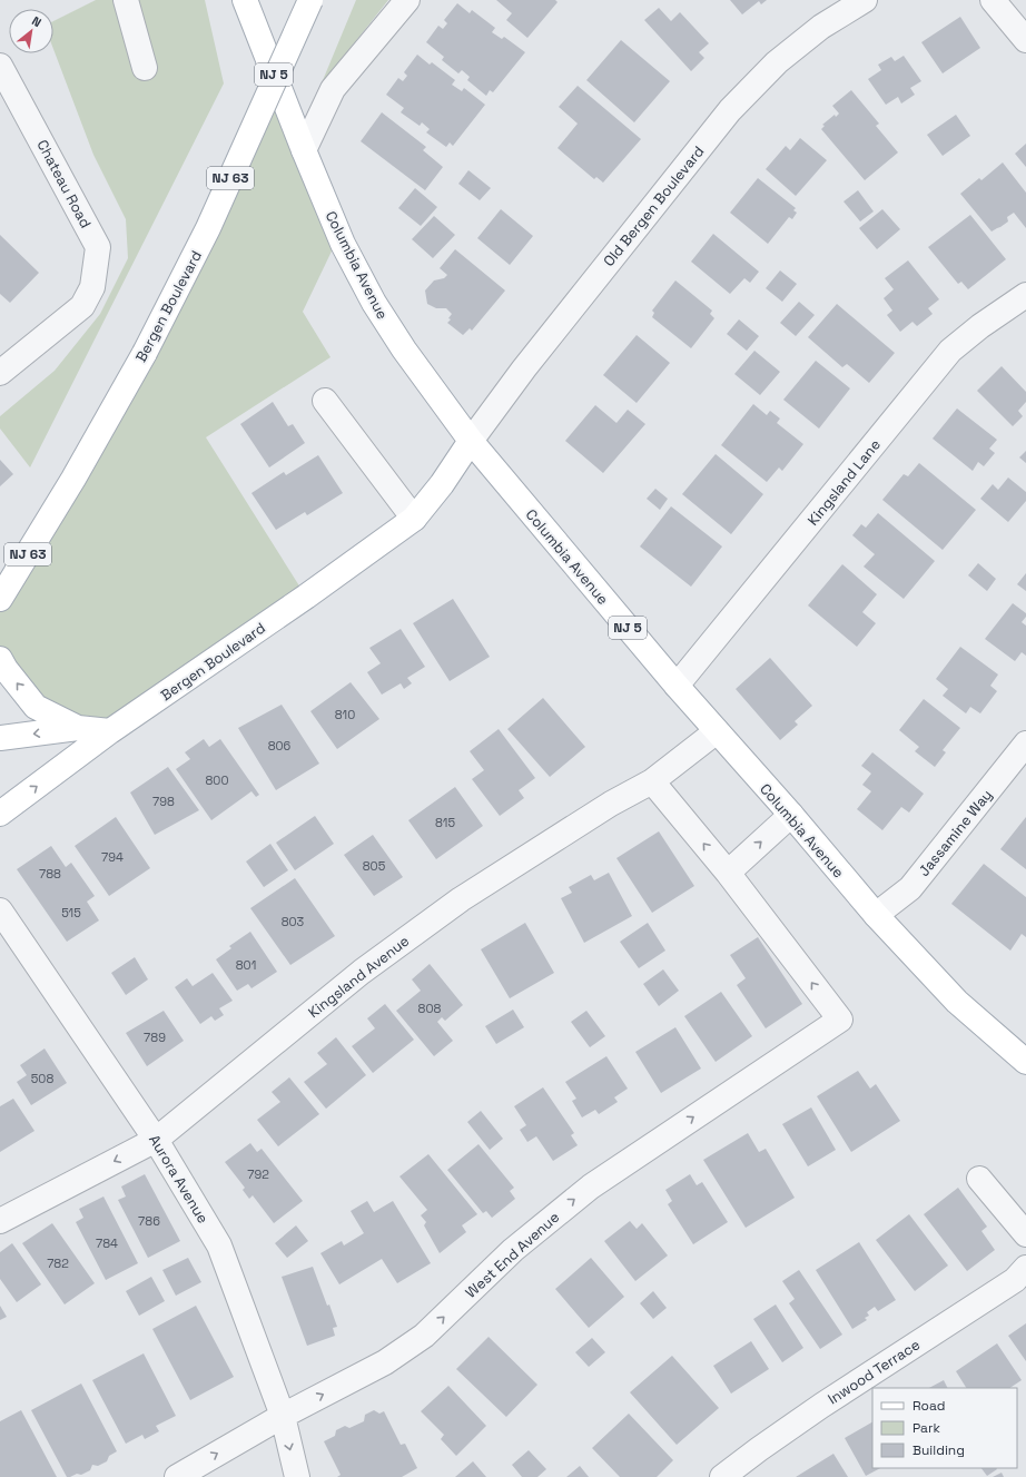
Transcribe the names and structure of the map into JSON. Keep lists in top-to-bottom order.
{
  "streets": {
    "main road": [
      "NJ 5",
      "NJ 63",
      "Columbia Avenue",
      "Bergen Boulevard"
    ],
    "street": [
      "Chateau Road",
      "Old Bergen Boulevard",
      "Kingsland Lane",
      "Jassamine Way",
      "Kingsland Avenue",
      "Aurora Avenue",
      "West End Avenue",
      "Inwood Terrace"
    ]
  },
  "crossings": [
    ["Old Bergen Boulevard", "Columbia Avenue"],
    ["Old Bergen Boulevard", "Bergen Boulevard"],
    ["Columbia Avenue", "Bergen Boulevard"],
    ["Columbia Avenue", "Kingsland Lane"],
    ["Columbia Avenue", "Jassamine Way"],
    ["Columbia Avenue", "Kingsland Avenue"],
    ["Kingsland Avenue", "Aurora Avenue"],
    ["Aurora Avenue", "West End Avenue"]
  ],
  "one_way": ["West End Avenue"],
  "house_numbers": [
    "810",
    "806",
    "800",
    "798",
    "815",
    "794",
    "805",
    "788",
    "515",
    "803",
    "801",
    "808",
    "789",
    "508",
    "792",
    "786",
    "784",
    "782"
  ],
  "legend": ["Road", "Park", "Building"],
  "north": "top right"
}
